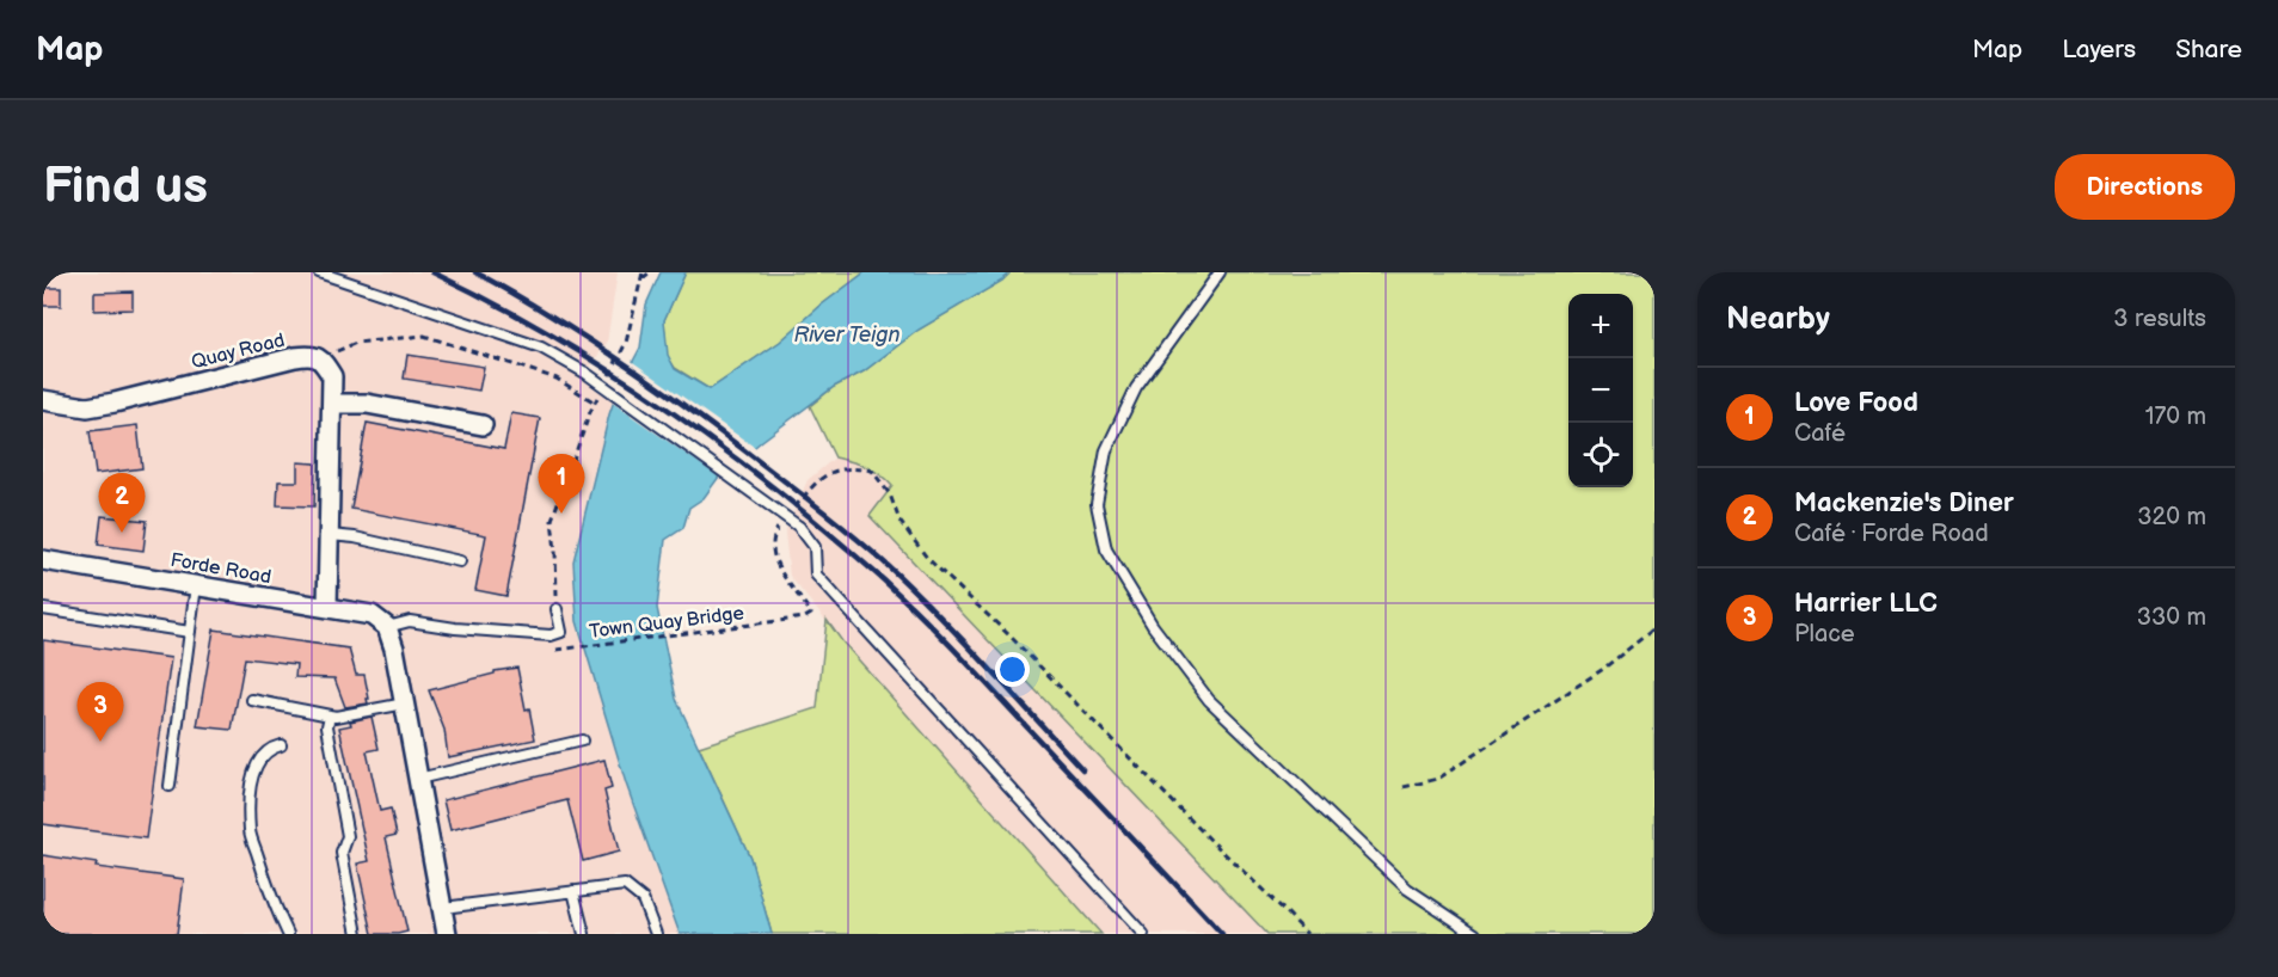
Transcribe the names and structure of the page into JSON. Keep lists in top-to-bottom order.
{
  "streets": {
    "street": ["Quay Road", "Forde Road"],
    "path": ["Town Quay Bridge"]
  },
  "water": ["River Teign"],
  "page": {
    "header": "Map",
    "nav": ["Map", "Layers", "Share"],
    "buttons": "Directions",
    "title": "Find us",
    "heading": ["Nearby", "3 results"],
    "map_buttons": ["+", "−"],
    "list": [
      {
        "mark": "1",
        "name": "Love Food",
        "note": "Café",
        "value": "170 m"
      },
      {
        "mark": "2",
        "name": "Mackenzie's Diner",
        "note": "Café · Forde Road",
        "value": "320 m"
      },
      {
        "mark": "3",
        "name": "Harrier LLC",
        "note": "Place",
        "value": "330 m"
      }
    ],
    "pins": ["1", "2", "3"]
  }
}
